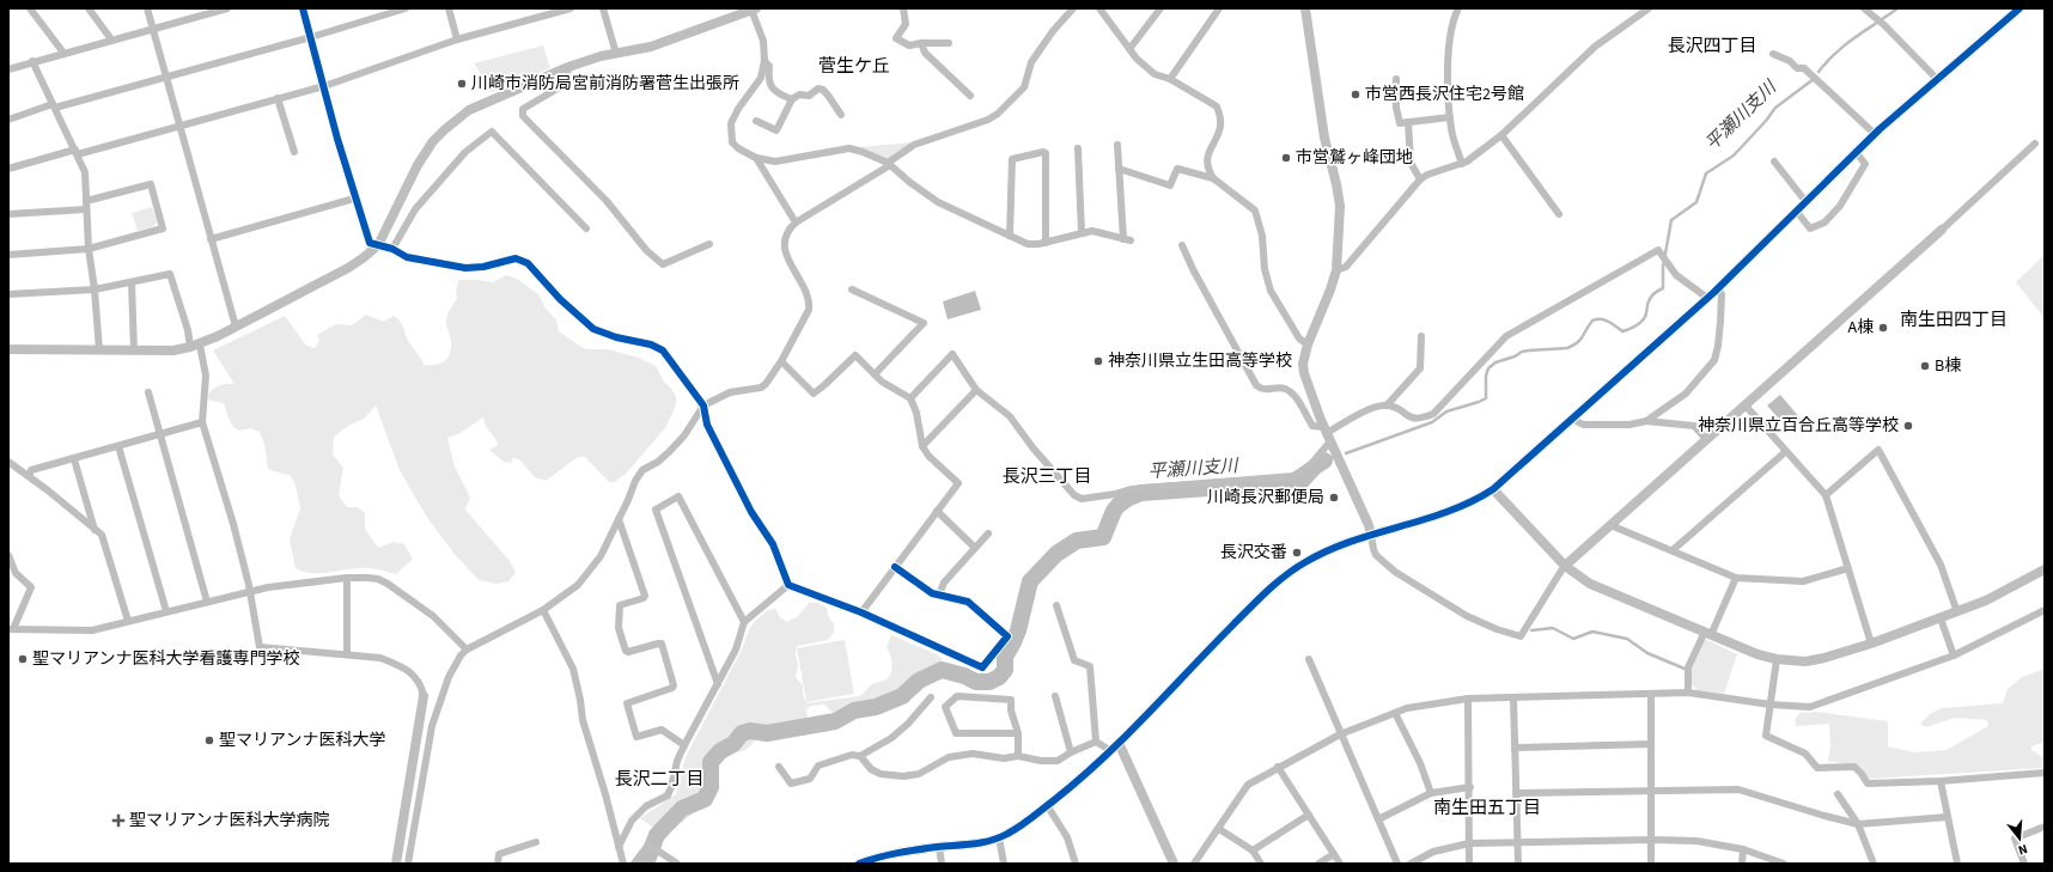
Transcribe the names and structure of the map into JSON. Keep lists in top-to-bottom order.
{
  "districts": [
    "長沢四丁目",
    "菅生ケ丘",
    "南生田四丁目",
    "長沢三丁目",
    "長沢二丁目",
    "南生田五丁目"
  ],
  "water": ["平瀬川支川"],
  "places": {
    "other": [
      "川崎市消防局宮前消防署菅生出張所",
      "市営西長沢住宅2号館",
      "市営鷲ヶ峰団地",
      "A棟",
      "神奈川県立生田高等学校",
      "B棟",
      "神奈川県立百合丘高等学校",
      "川崎長沢郵便局",
      "長沢交番",
      "聖マリアンナ医科大学看護専門学校",
      "聖マリアンナ医科大学"
    ],
    "health": ["聖マリアンナ医科大学病院"]
  },
  "north": "bottom"
}
